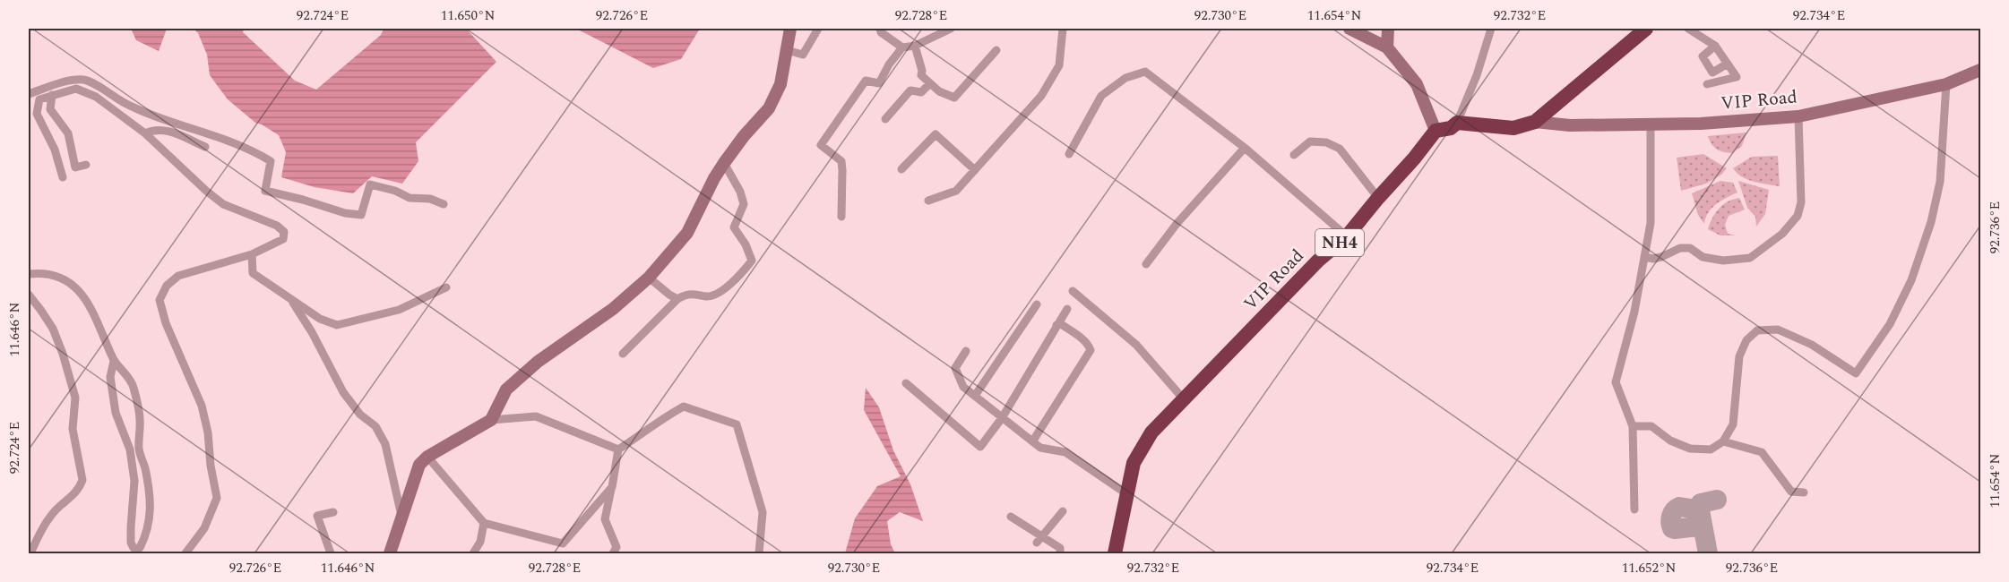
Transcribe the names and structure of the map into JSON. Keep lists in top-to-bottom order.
{
  "streets": {
    "highway": ["VIP Road", "NH4"]
  },
  "coordinates": [
    "92.724°E",
    "11.650°N",
    "92.726°E",
    "92.728°E",
    "92.730°E",
    "11.654°N",
    "92.732°E",
    "92.734°E",
    "92.736°E",
    "11.646°N",
    "11.652°N"
  ]
}
